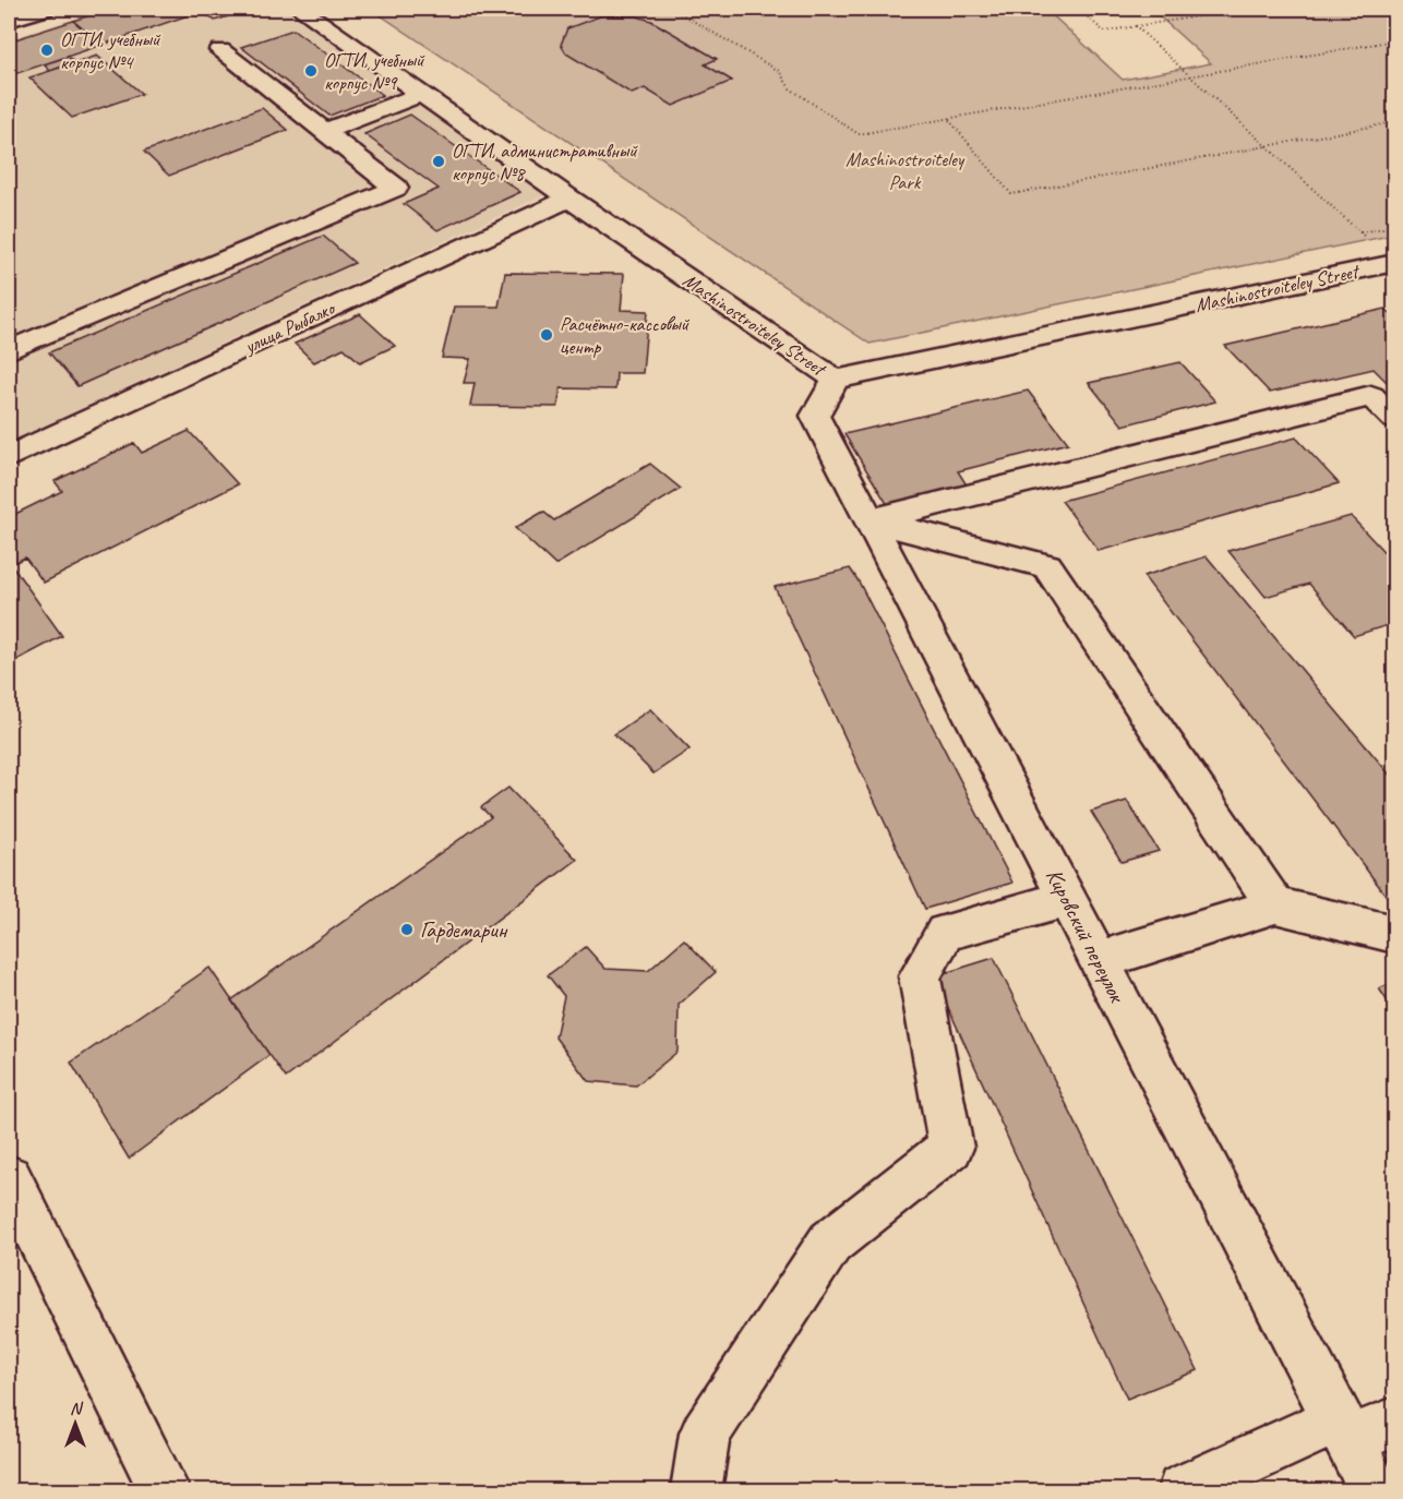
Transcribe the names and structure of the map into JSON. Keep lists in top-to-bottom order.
{
  "streets": {
    "street": ["Mashinostroiteley Street", "улица Рыбалко", "Кировский переулок"]
  },
  "crossings": [
    ["Mashinostroiteley Street", "улица Рыбалко"],
    ["Mashinostroiteley Street", "Кировский переулок"]
  ],
  "parks": ["Mashinostroiteley Park"],
  "places": [
    "ОГТИ, учебный корпус №4",
    "ОГТИ, учебный корпус №9",
    "ОГТИ, административный корпус №8",
    "Расчётно-кассовый центр",
    "Гардемарин"
  ],
  "north": "top"
}
